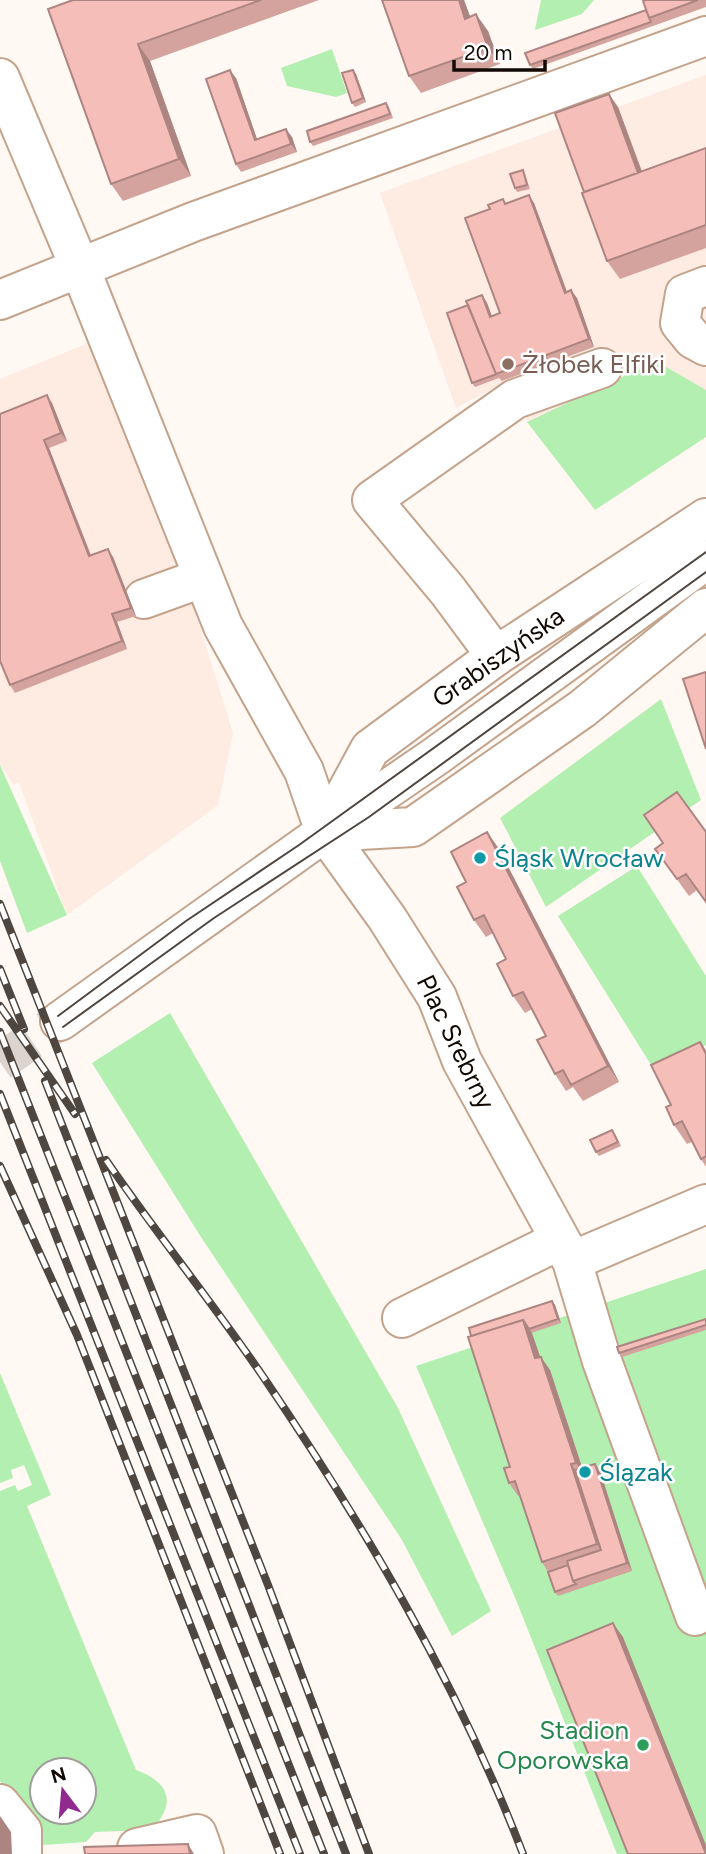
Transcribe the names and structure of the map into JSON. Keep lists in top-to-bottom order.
{
  "streets": {
    "street": ["Grabiszyńska", "Plac Srebrny"]
  },
  "crossings": [
    ["Grabiszyńska", "Plac Srebrny"]
  ],
  "places": [
    "Żłobek Elfiki",
    "Śląsk Wrocław",
    "Ślązak",
    "Stadion Oporowska"
  ],
  "scale_bar": "20 m",
  "north": "top"
}
